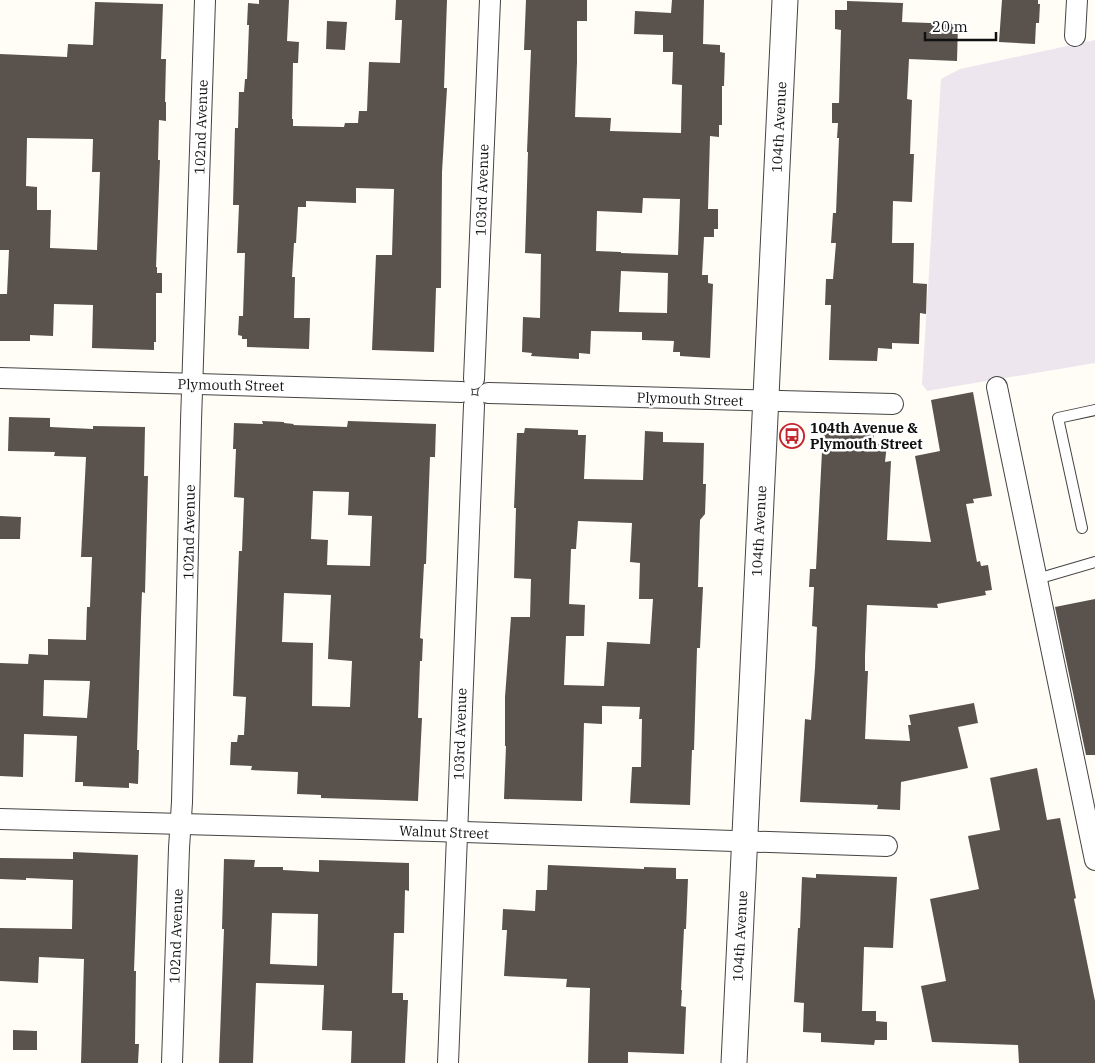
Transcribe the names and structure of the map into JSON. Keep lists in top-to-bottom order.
{
  "streets": {
    "street": [
      "102nd Avenue",
      "104th Avenue",
      "103rd Avenue",
      "Plymouth Street",
      "Walnut Street"
    ]
  },
  "crossings": [
    ["102nd Avenue", "Plymouth Street"],
    ["102nd Avenue", "Walnut Street"],
    ["104th Avenue", "Plymouth Street"],
    ["104th Avenue", "Walnut Street"],
    ["103rd Avenue", "Plymouth Street"],
    ["103rd Avenue", "Walnut Street"]
  ],
  "places": {
    "bus stop": ["104th Avenue & Plymouth Street"]
  },
  "scale_bar": "20 m"
}
